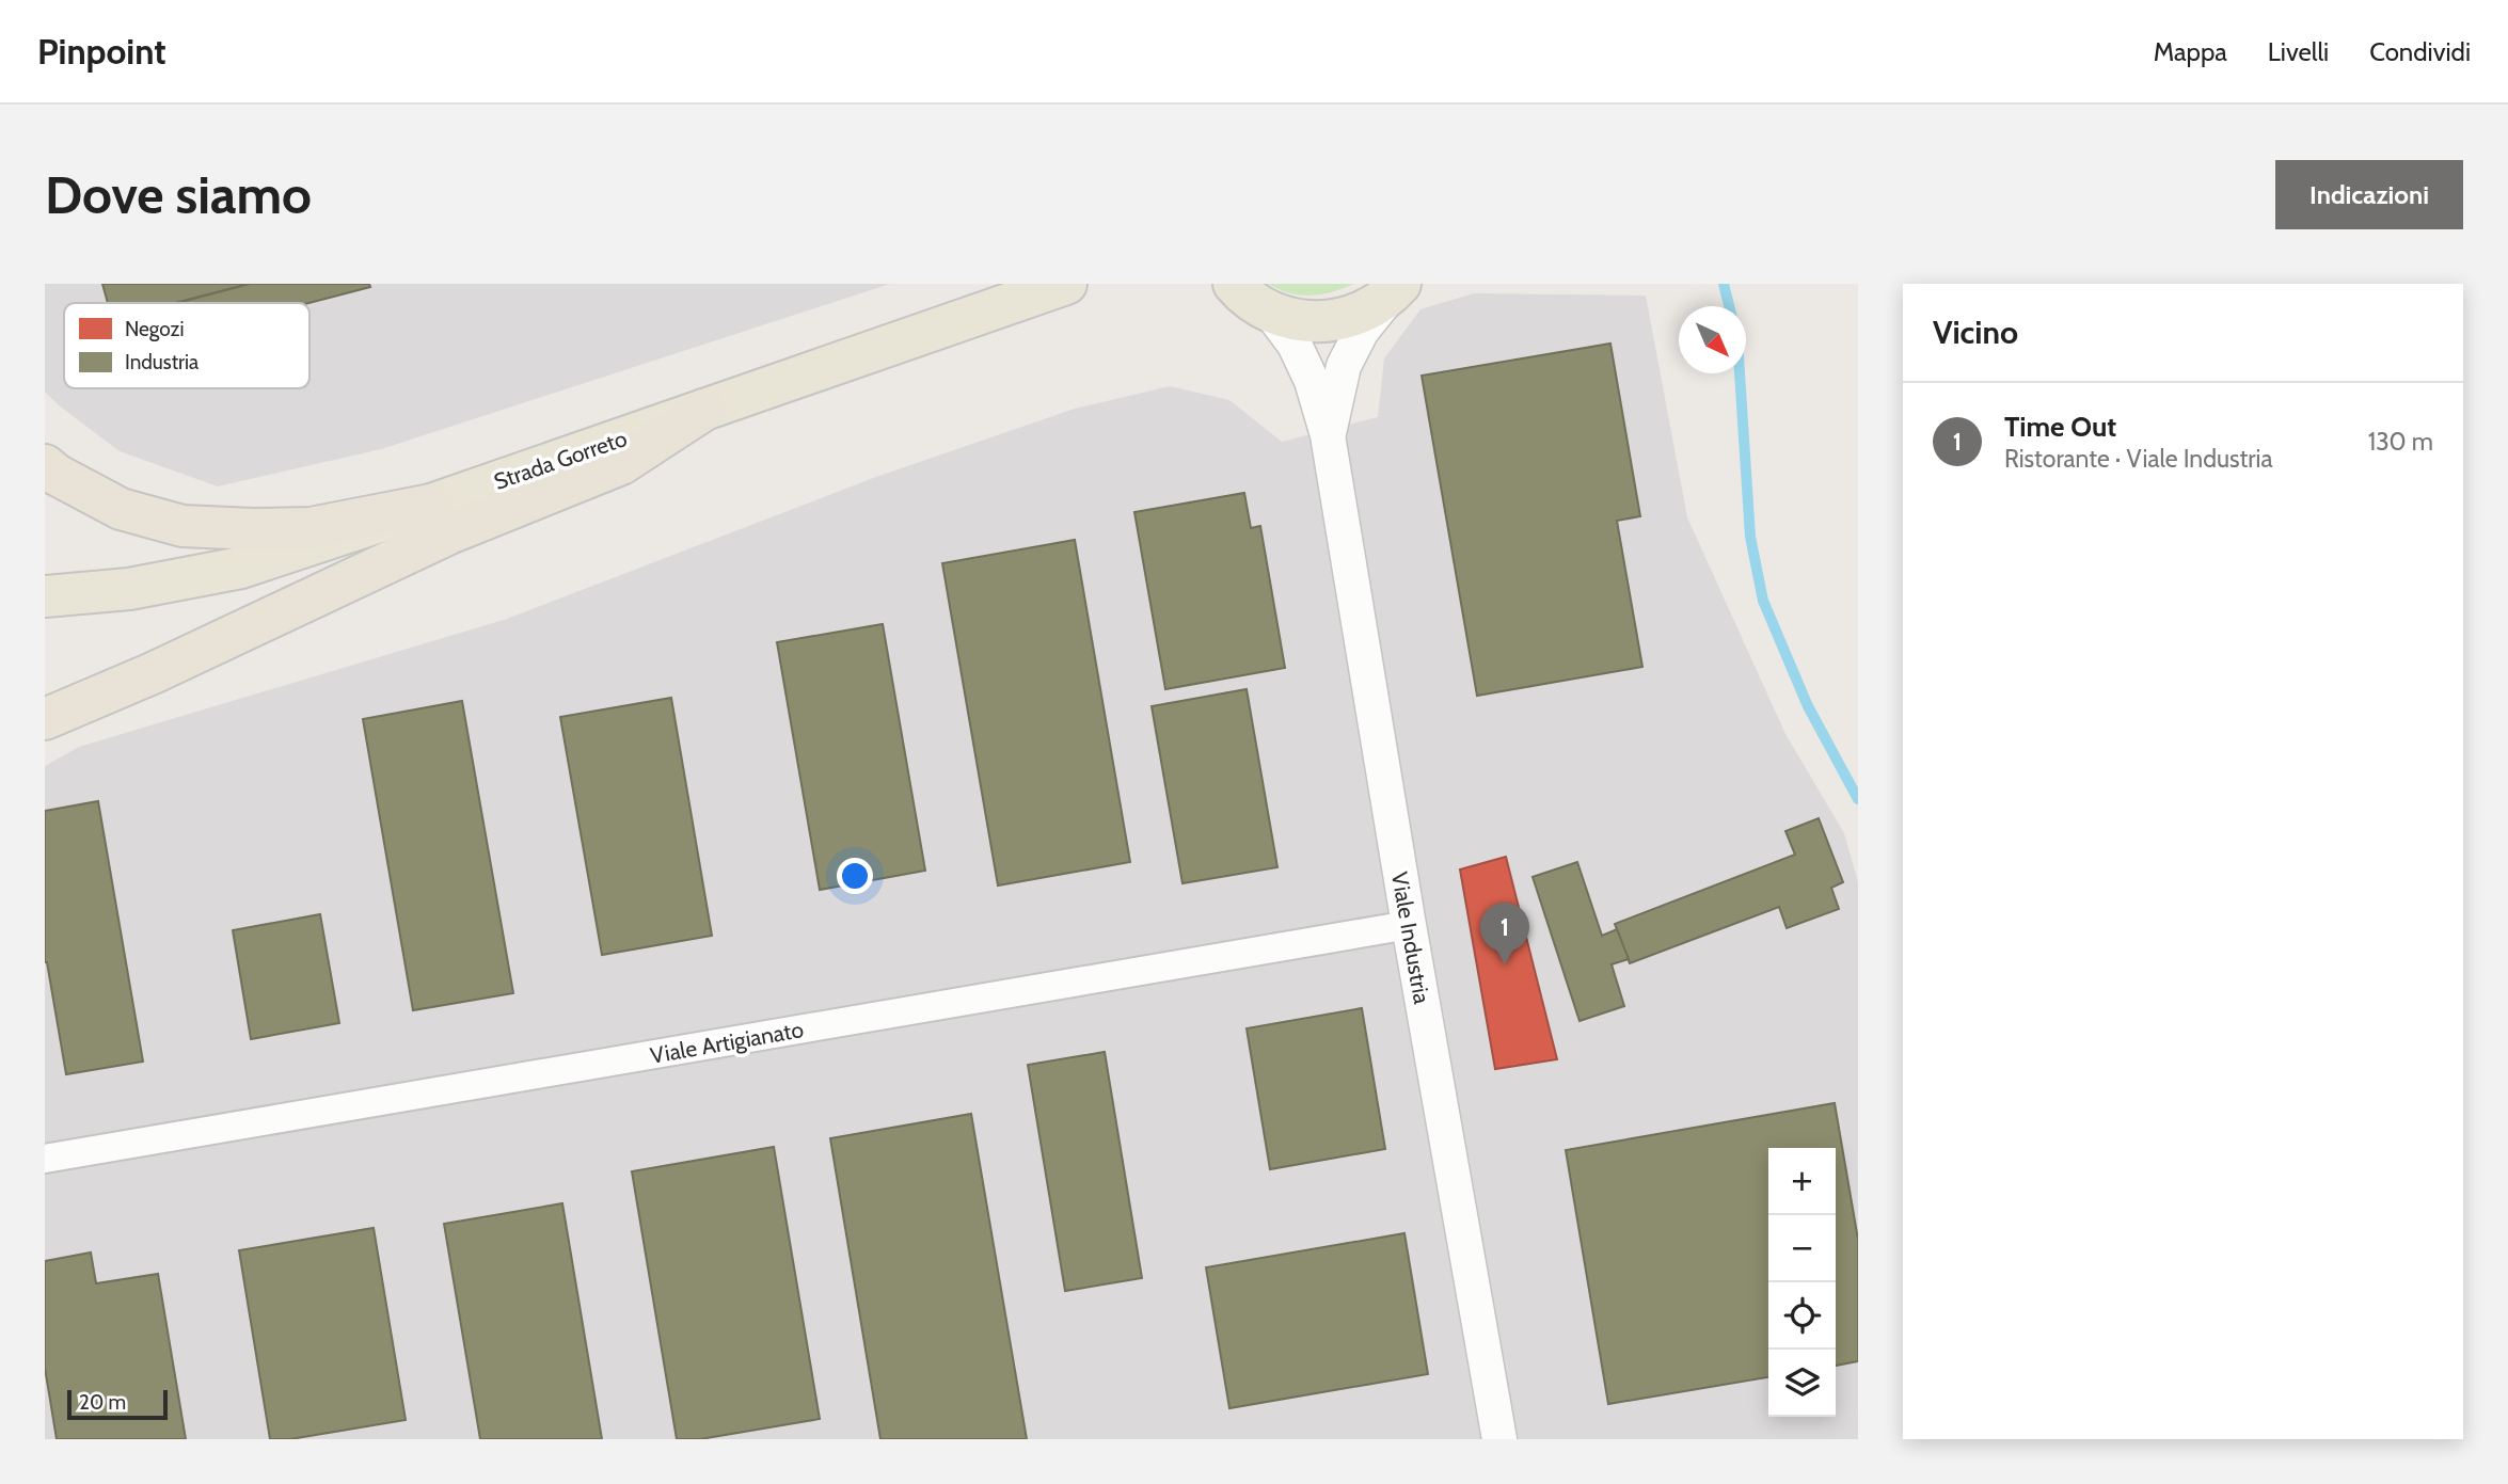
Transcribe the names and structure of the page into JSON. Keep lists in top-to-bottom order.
{
  "streets": {
    "main road": ["Strada Gorreto"],
    "street": ["Viale Industria", "Viale Artigianato"]
  },
  "crossings": [
    ["Viale Industria", "Viale Artigianato"]
  ],
  "legend": ["Negozi", "Industria"],
  "scale_bar": "20 m",
  "north": "bottom right",
  "page": {
    "header": "Pinpoint",
    "nav": ["Mappa", "Livelli", "Condividi"],
    "buttons": "Indicazioni",
    "title": "Dove siamo",
    "heading": "Vicino",
    "list": [
      {
        "mark": "1",
        "name": "Time Out",
        "note": "Ristorante · Viale Industria",
        "value": "130 m"
      }
    ],
    "pins": "1",
    "map_buttons": ["+", "−"],
    "scale": "20 m"
  }
}
